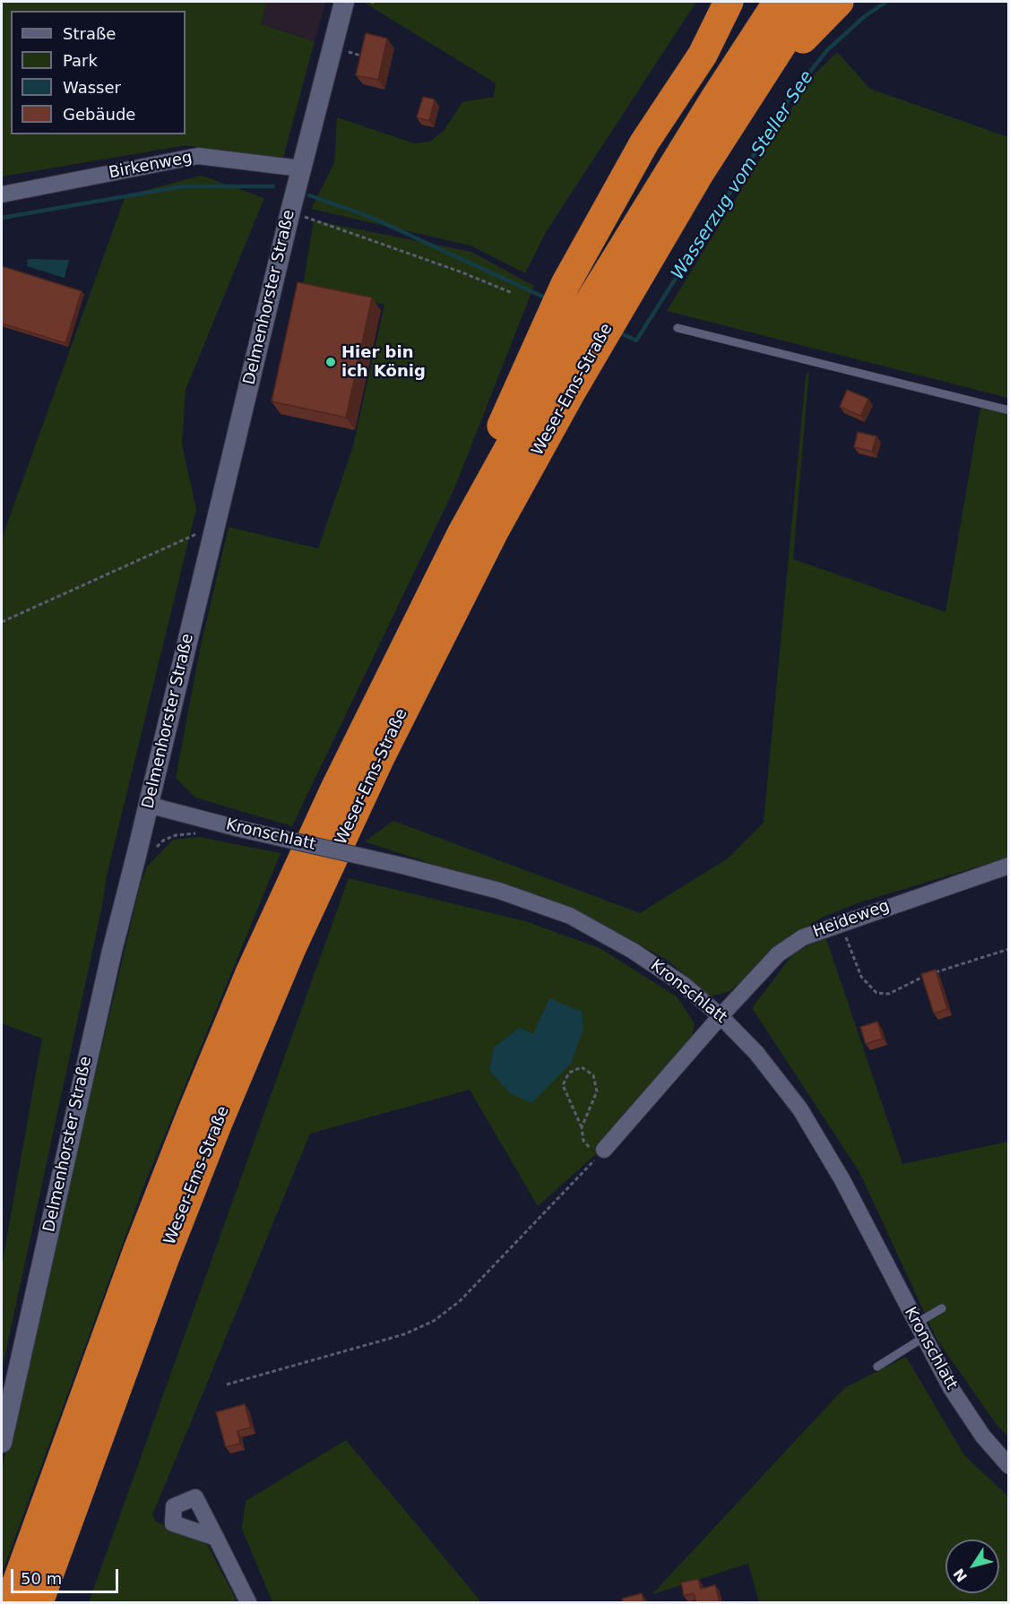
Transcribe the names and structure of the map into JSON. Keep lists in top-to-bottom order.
{
  "streets": {
    "highway": ["Weser-Ems-Straße"],
    "street": [
      "Birkenweg",
      "Delmenhorster Straße",
      "Kronschlatt",
      "Heideweg"
    ]
  },
  "crossings": [
    ["Birkenweg", "Delmenhorster Straße"],
    ["Delmenhorster Straße", "Kronschlatt"],
    ["Kronschlatt", "Heideweg"]
  ],
  "water": ["Wasserzug vom Steller See"],
  "places": ["Hier bin ich König"],
  "legend": [
    "Straße",
    "Park",
    "Wasser",
    "Gebäude"
  ],
  "scale_bar": "50 m",
  "north": "bottom left"
}
